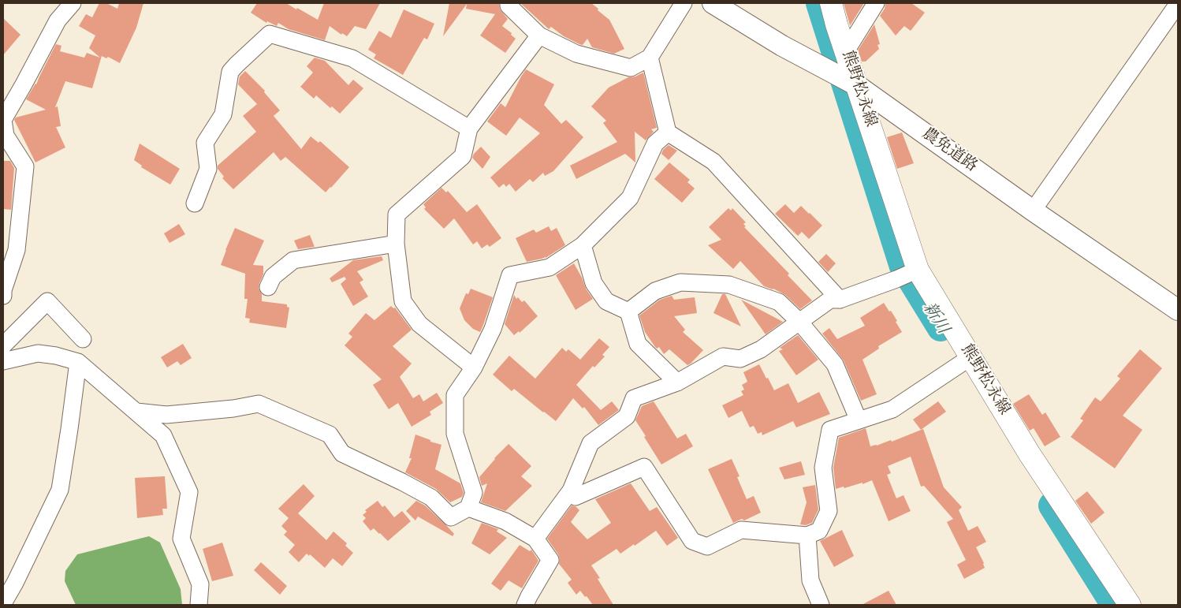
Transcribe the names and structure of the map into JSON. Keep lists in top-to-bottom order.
{
  "streets": {
    "main road": ["熊野松永線"],
    "street": ["農免道路"]
  },
  "crossings": [
    ["熊野松永線", "農免道路"]
  ],
  "water": ["新川"]
}
